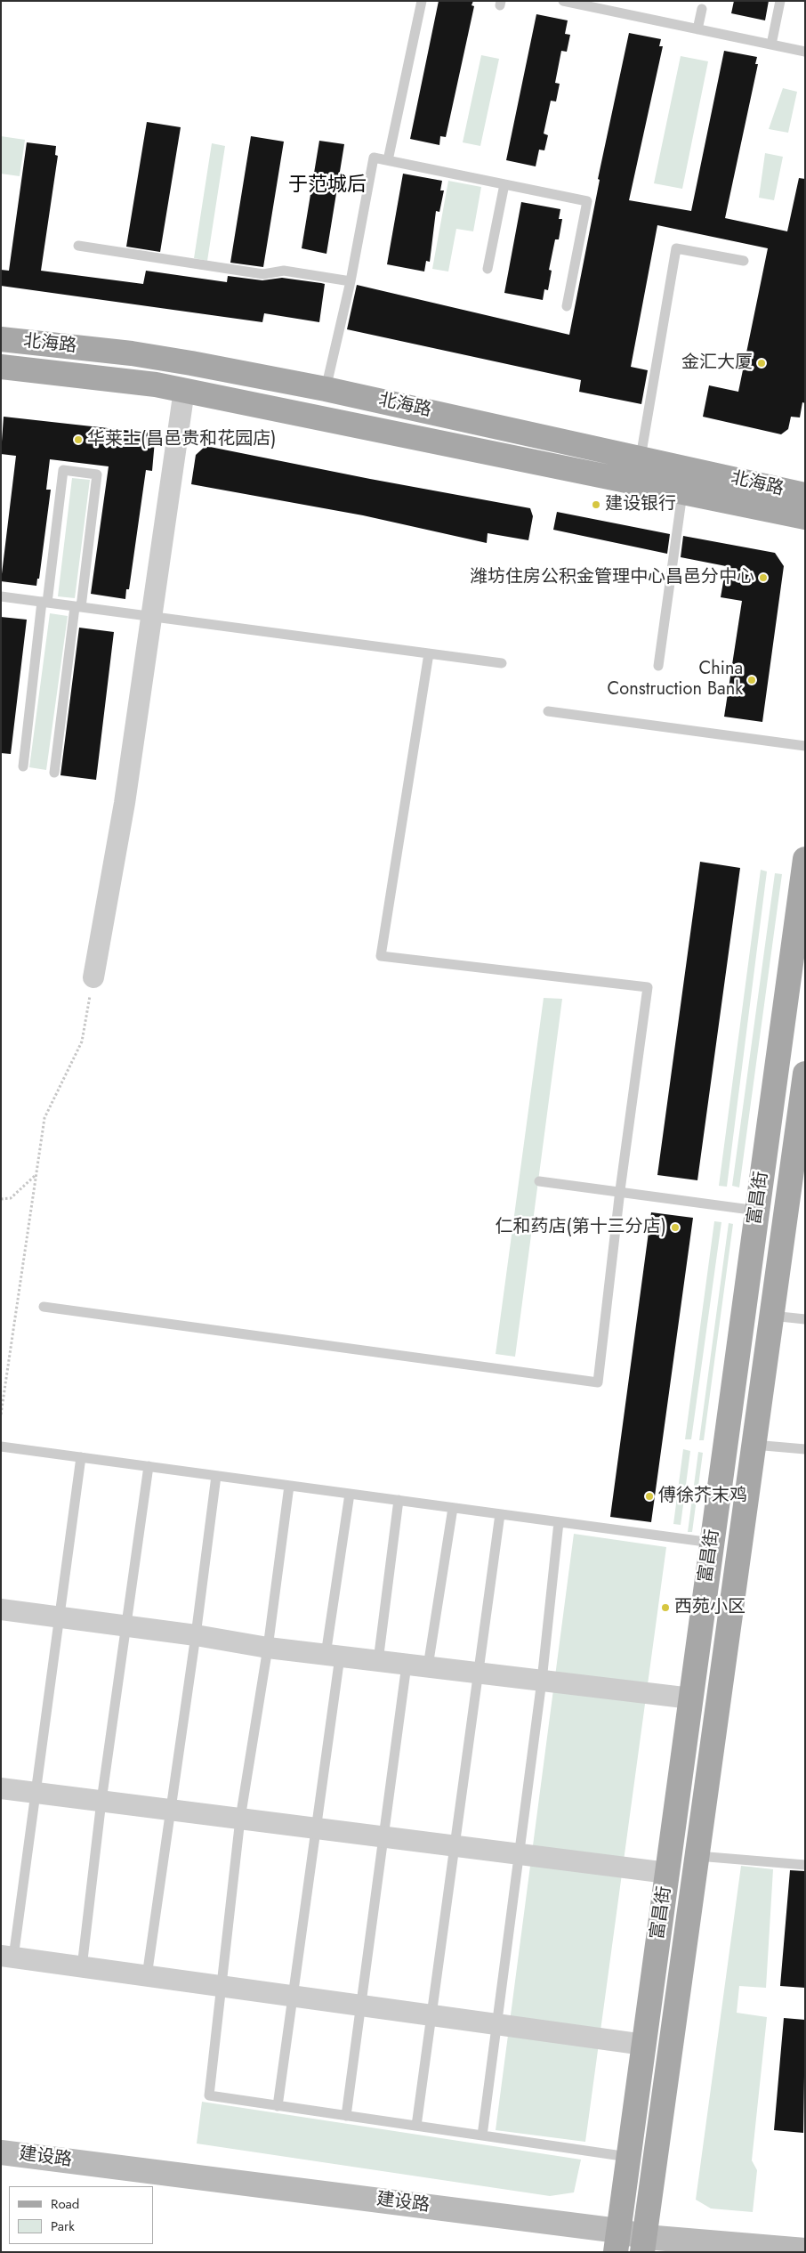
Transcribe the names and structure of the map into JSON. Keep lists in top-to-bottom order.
{
  "streets": {
    "main road": ["北海路", "富昌街"],
    "street": ["建设路"]
  },
  "crossings": [
    ["富昌街", "建设路"]
  ],
  "districts": ["于范城后"],
  "places": [
    "金汇大厦",
    "华莱士(昌邑贵和花园店)",
    "建设银行",
    "潍坊住房公积金管理中心昌邑分中心",
    "China Construction Bank",
    "仁和药店(第十三分店)",
    "傅徐芥末鸡",
    "西苑小区"
  ],
  "legend": ["Road", "Park"]
}
